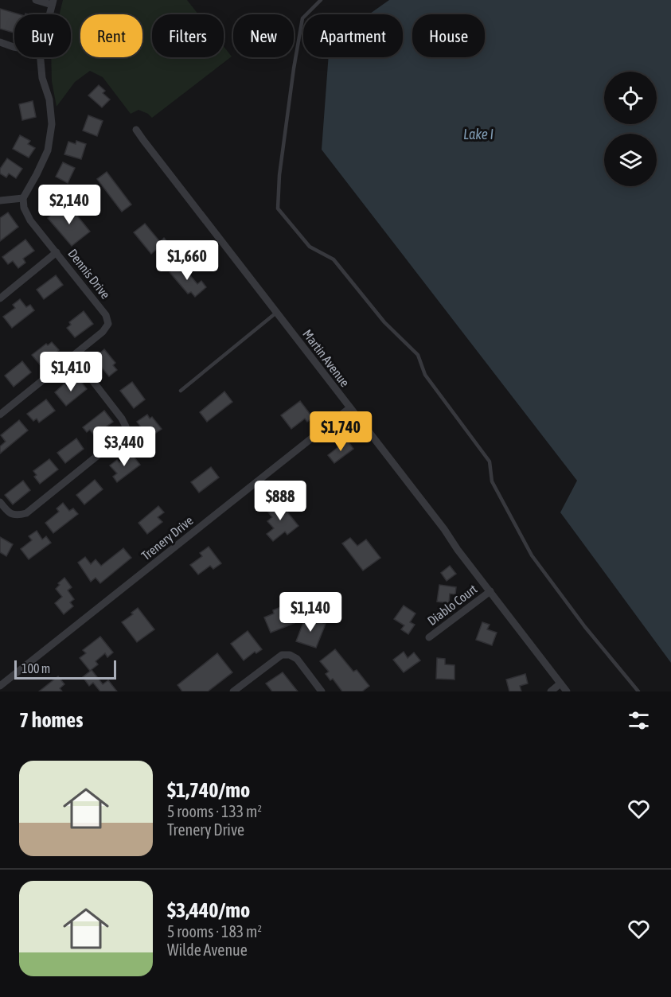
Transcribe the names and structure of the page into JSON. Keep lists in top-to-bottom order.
{
  "streets": {
    "street": [
      "Dennis Drive",
      "Martin Avenue",
      "Trenery Drive",
      "Diablo Court"
    ]
  },
  "crossings": [
    ["Martin Avenue", "Trenery Drive"],
    ["Martin Avenue", "Diablo Court"]
  ],
  "water": ["Lake I"],
  "scale_bar": "100 m",
  "page": {
    "chip": [
      "Buy",
      "Rent",
      "Filters",
      "New",
      "Apartment",
      "House"
    ],
    "price": [
      "$2,140",
      "$1,660",
      "$1,410",
      "$1,740",
      "$3,440",
      "$888",
      "$1,140"
    ],
    "scale": "100 m",
    "heading": "7 homes",
    "list": [
      {
        "name": "$1,740/mo",
        "note": "5 rooms · 133 m² · Trenery Drive"
      },
      {
        "name": "$3,440/mo",
        "note": "5 rooms · 183 m² · Wilde Avenue"
      }
    ]
  }
}
